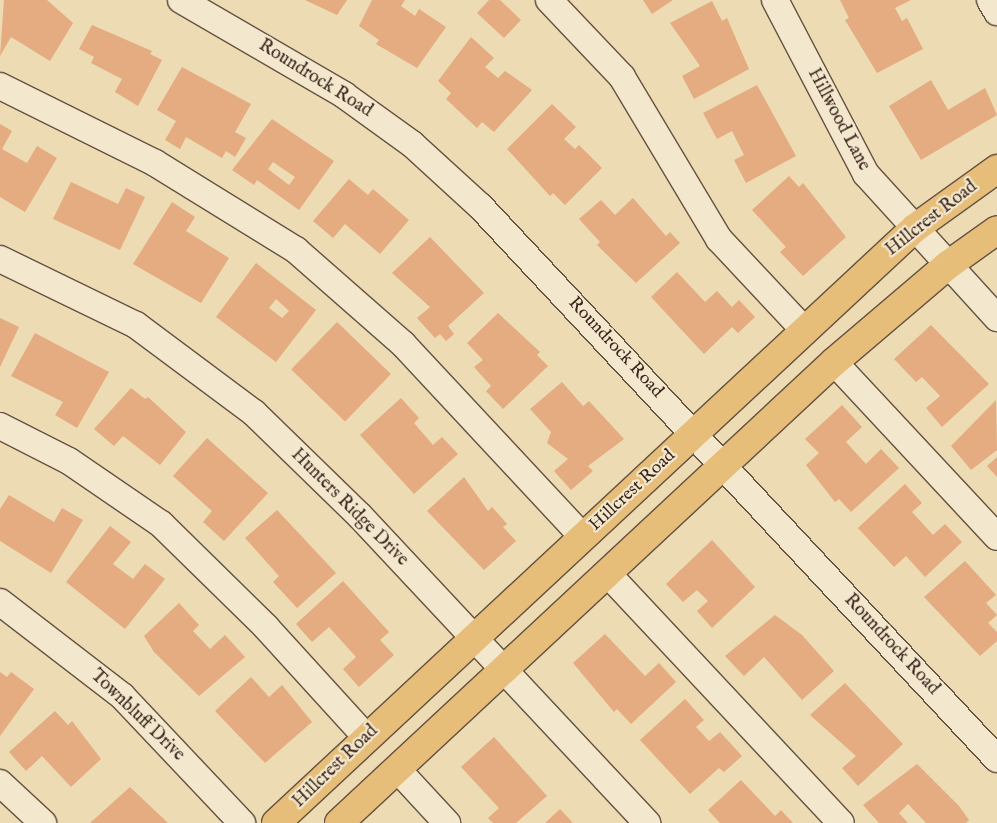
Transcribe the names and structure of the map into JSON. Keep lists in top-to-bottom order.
{
  "streets": {
    "main road": ["Hillcrest Road"],
    "street": [
      "Roundrock Road",
      "Hillwood Lane",
      "Hunters Ridge Drive",
      "Townbluff Drive"
    ]
  },
  "crossings": [
    ["Roundrock Road", "Hillcrest Road"],
    ["Hillwood Lane", "Hillcrest Road"],
    ["Hillcrest Road", "Hunters Ridge Drive"]
  ]
}
